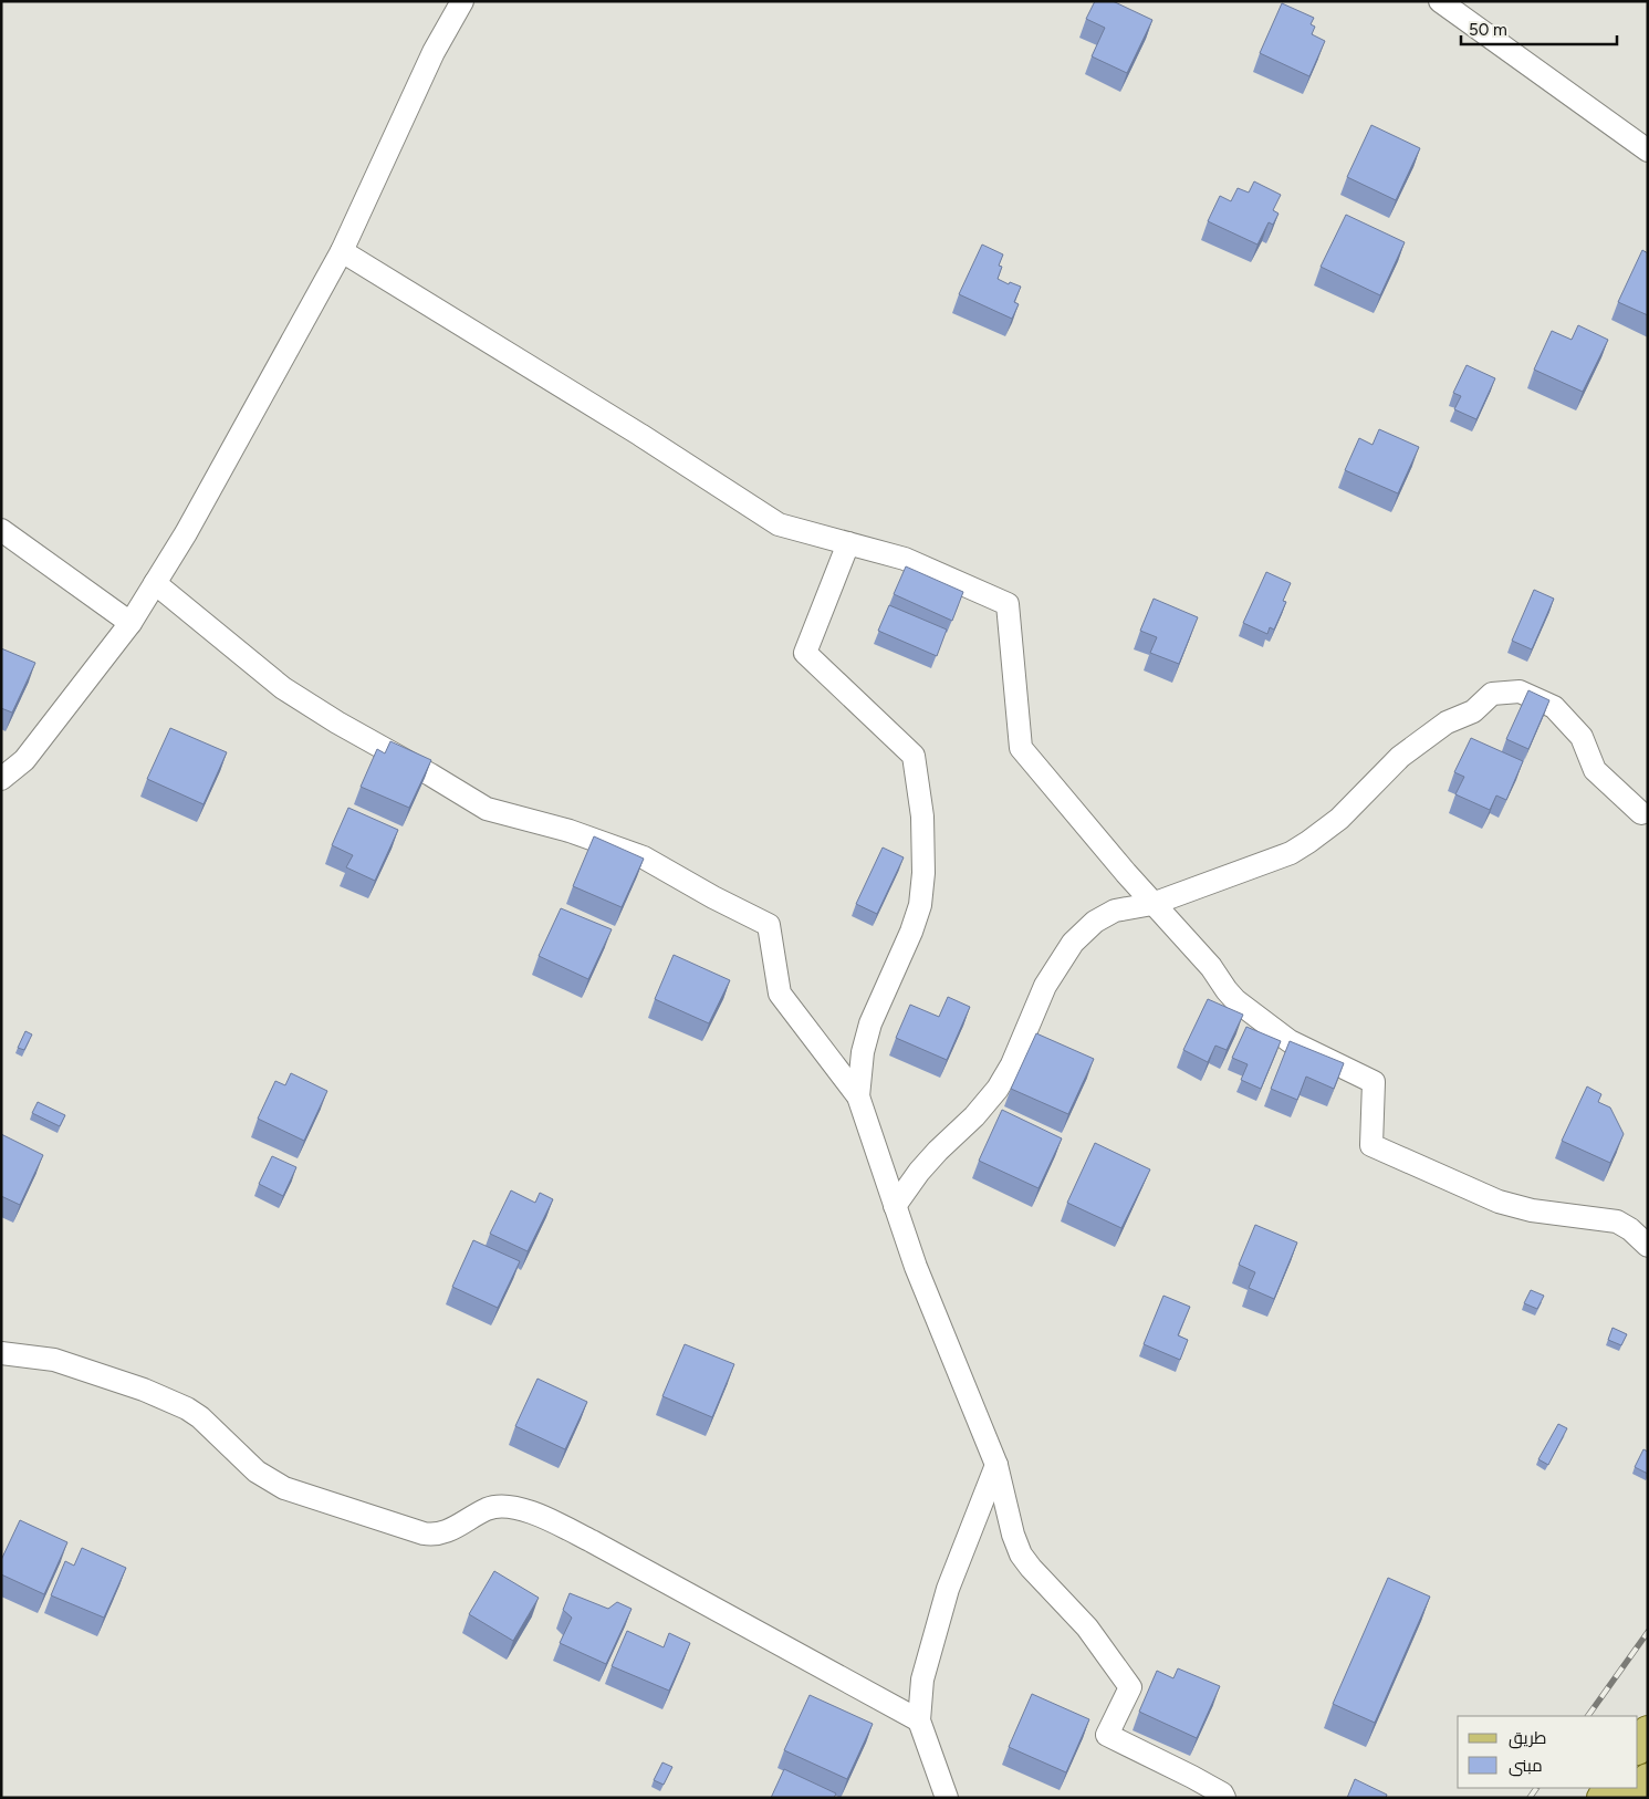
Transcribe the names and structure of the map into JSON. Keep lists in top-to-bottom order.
{
  "legend": ["طريق", "مبنى"],
  "scale_bar": "50 m"
}
